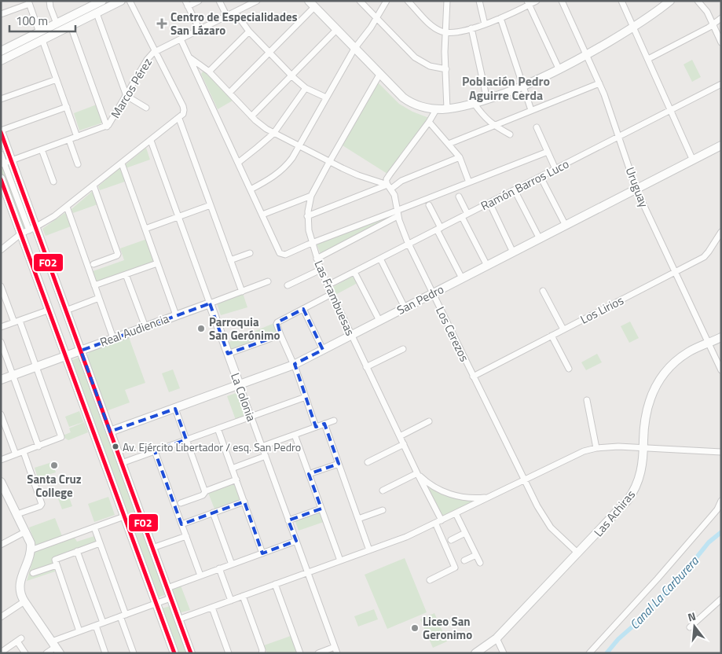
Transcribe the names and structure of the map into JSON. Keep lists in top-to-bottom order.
{
  "streets": {
    "street": [
      "Marcos Pérez",
      "Ramón Barros Luco",
      "Uruguay",
      "Las Frambuesas",
      "San Pedro",
      "Los Lirios",
      "Real Audiencia",
      "Los Cerezos",
      "La Colonia",
      "Las Achiras"
    ]
  },
  "crossings": [
    ["Ramón Barros Luco", "Uruguay"],
    ["Ramón Barros Luco", "Las Frambuesas"],
    ["Ramón Barros Luco", "Los Cerezos"],
    ["Uruguay", "San Pedro"],
    ["Uruguay", "Los Lirios"],
    ["Uruguay", "Las Achiras"],
    ["Las Frambuesas", "San Pedro"],
    ["San Pedro", "Los Cerezos"],
    ["San Pedro", "La Colonia"],
    ["Los Lirios", "Los Cerezos"],
    ["Real Audiencia", "La Colonia"],
    ["Los Cerezos", "Las Achiras"]
  ],
  "districts": ["Población Pedro Aguirre Cerda"],
  "water": ["Canal La Carburera"],
  "places": {
    "health": ["Centro de Especialidades San Lázaro"],
    "other": [
      "Parroquia San Gerónimo",
      "Av. Ejército Libertador / esq. San Pedro",
      "Santa Cruz College",
      "Liceo San Geronimo"
    ]
  },
  "lines": ["transit line F02"],
  "scale_bar": "100 m",
  "north": "top"
}
